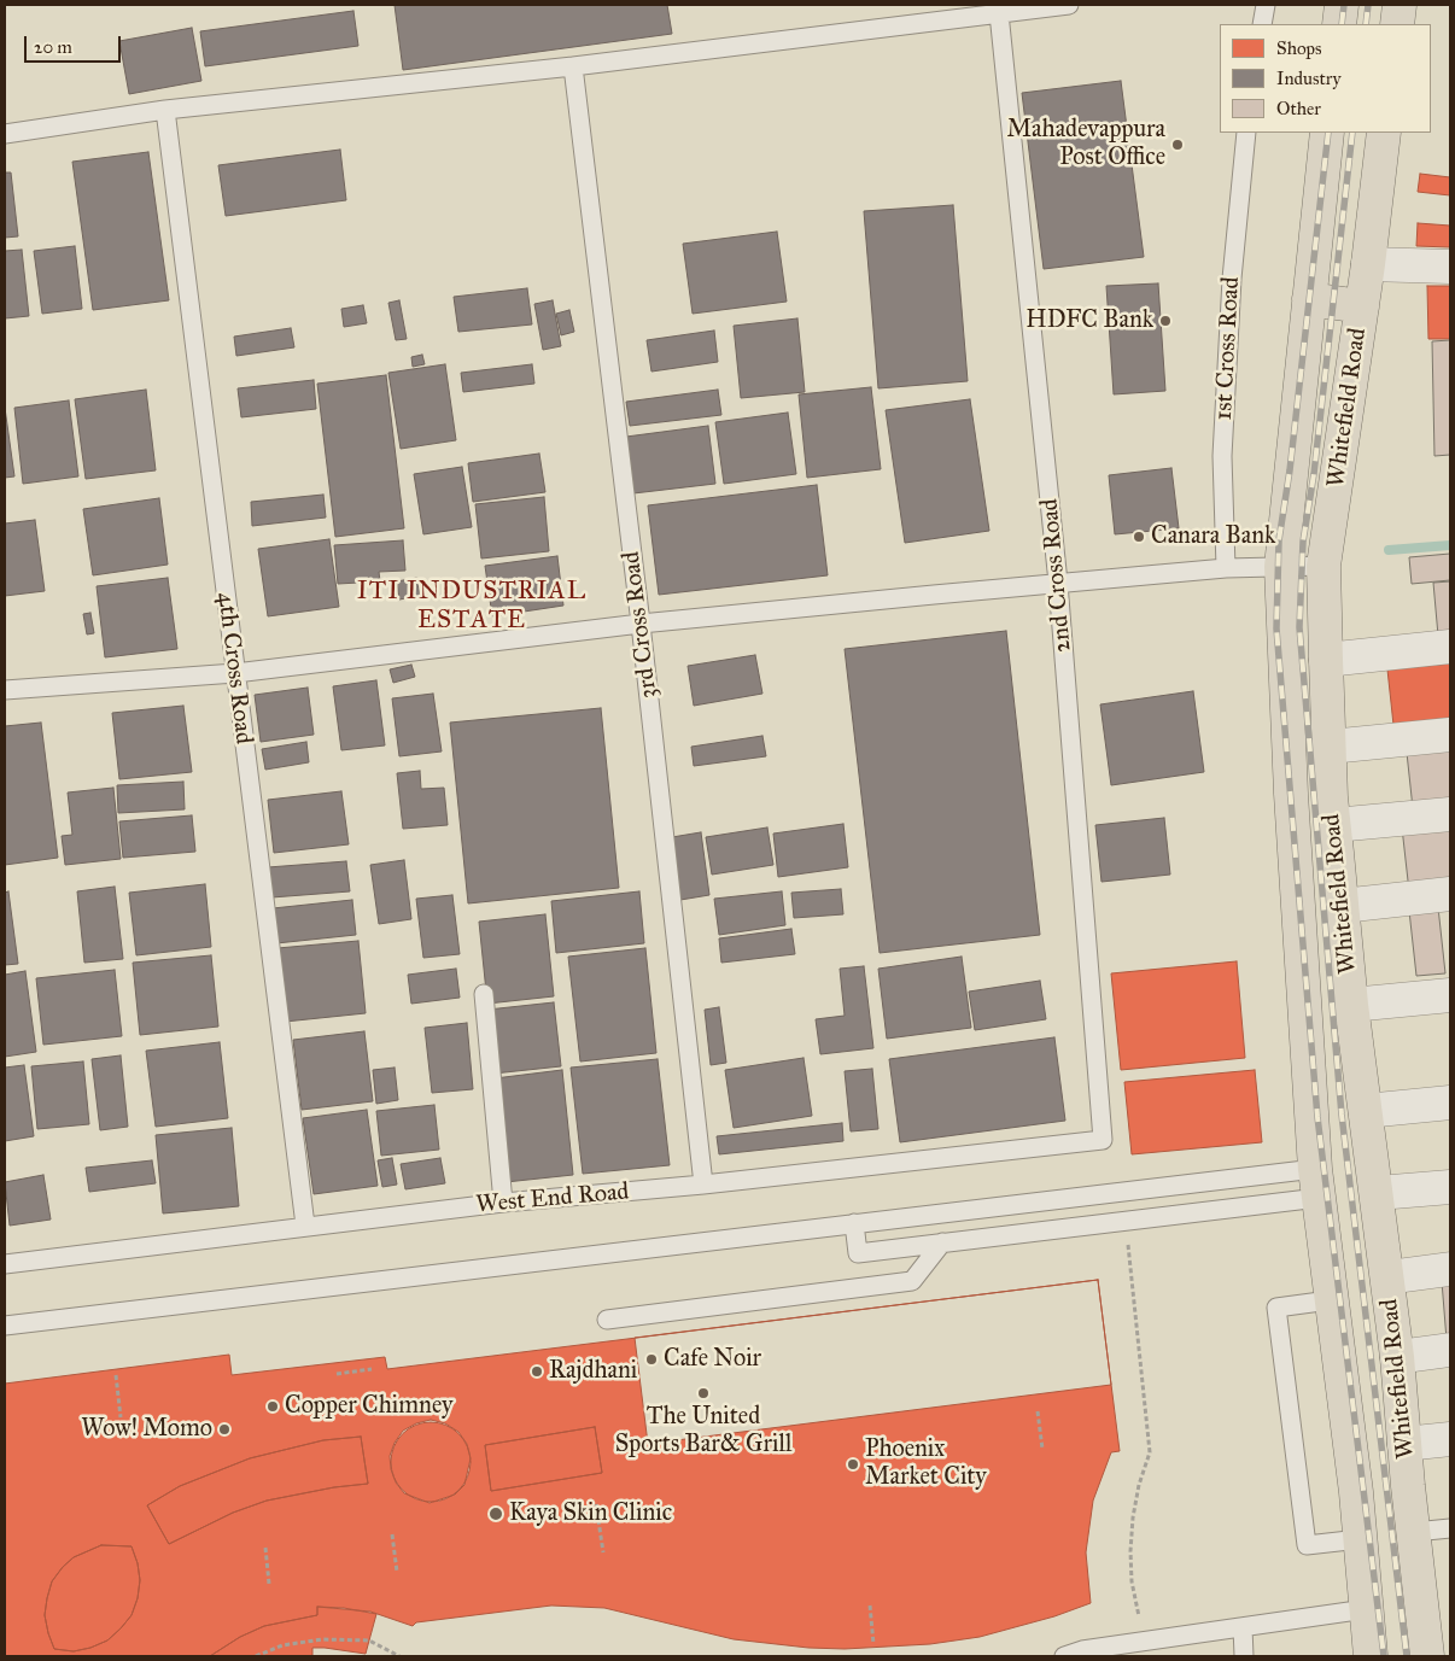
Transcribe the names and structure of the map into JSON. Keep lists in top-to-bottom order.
{
  "streets": {
    "main road": ["Whitefield Road"],
    "lane": [
      "1st Cross Road",
      "2nd Cross Road",
      "3rd Cross Road",
      "4th Cross Road",
      "West End Road"
    ]
  },
  "crossings": [
    ["2nd Cross Road", "West End Road"],
    ["3rd Cross Road", "West End Road"],
    ["4th Cross Road", "West End Road"]
  ],
  "districts": ["ITI INDUSTRIAL ESTATE"],
  "places": [
    "Mahadevappura Post Office",
    "HDFC Bank",
    "Canara Bank",
    "Cafe Noir",
    "Rajdhani",
    "The United Sports Bar& Grill",
    "Copper Chimney",
    "Wow! Momo",
    "Phoenix Market City",
    "Kaya Skin Clinic"
  ],
  "legend": ["Shops", "Industry", "Other"],
  "scale_bar": "20 m"
}
